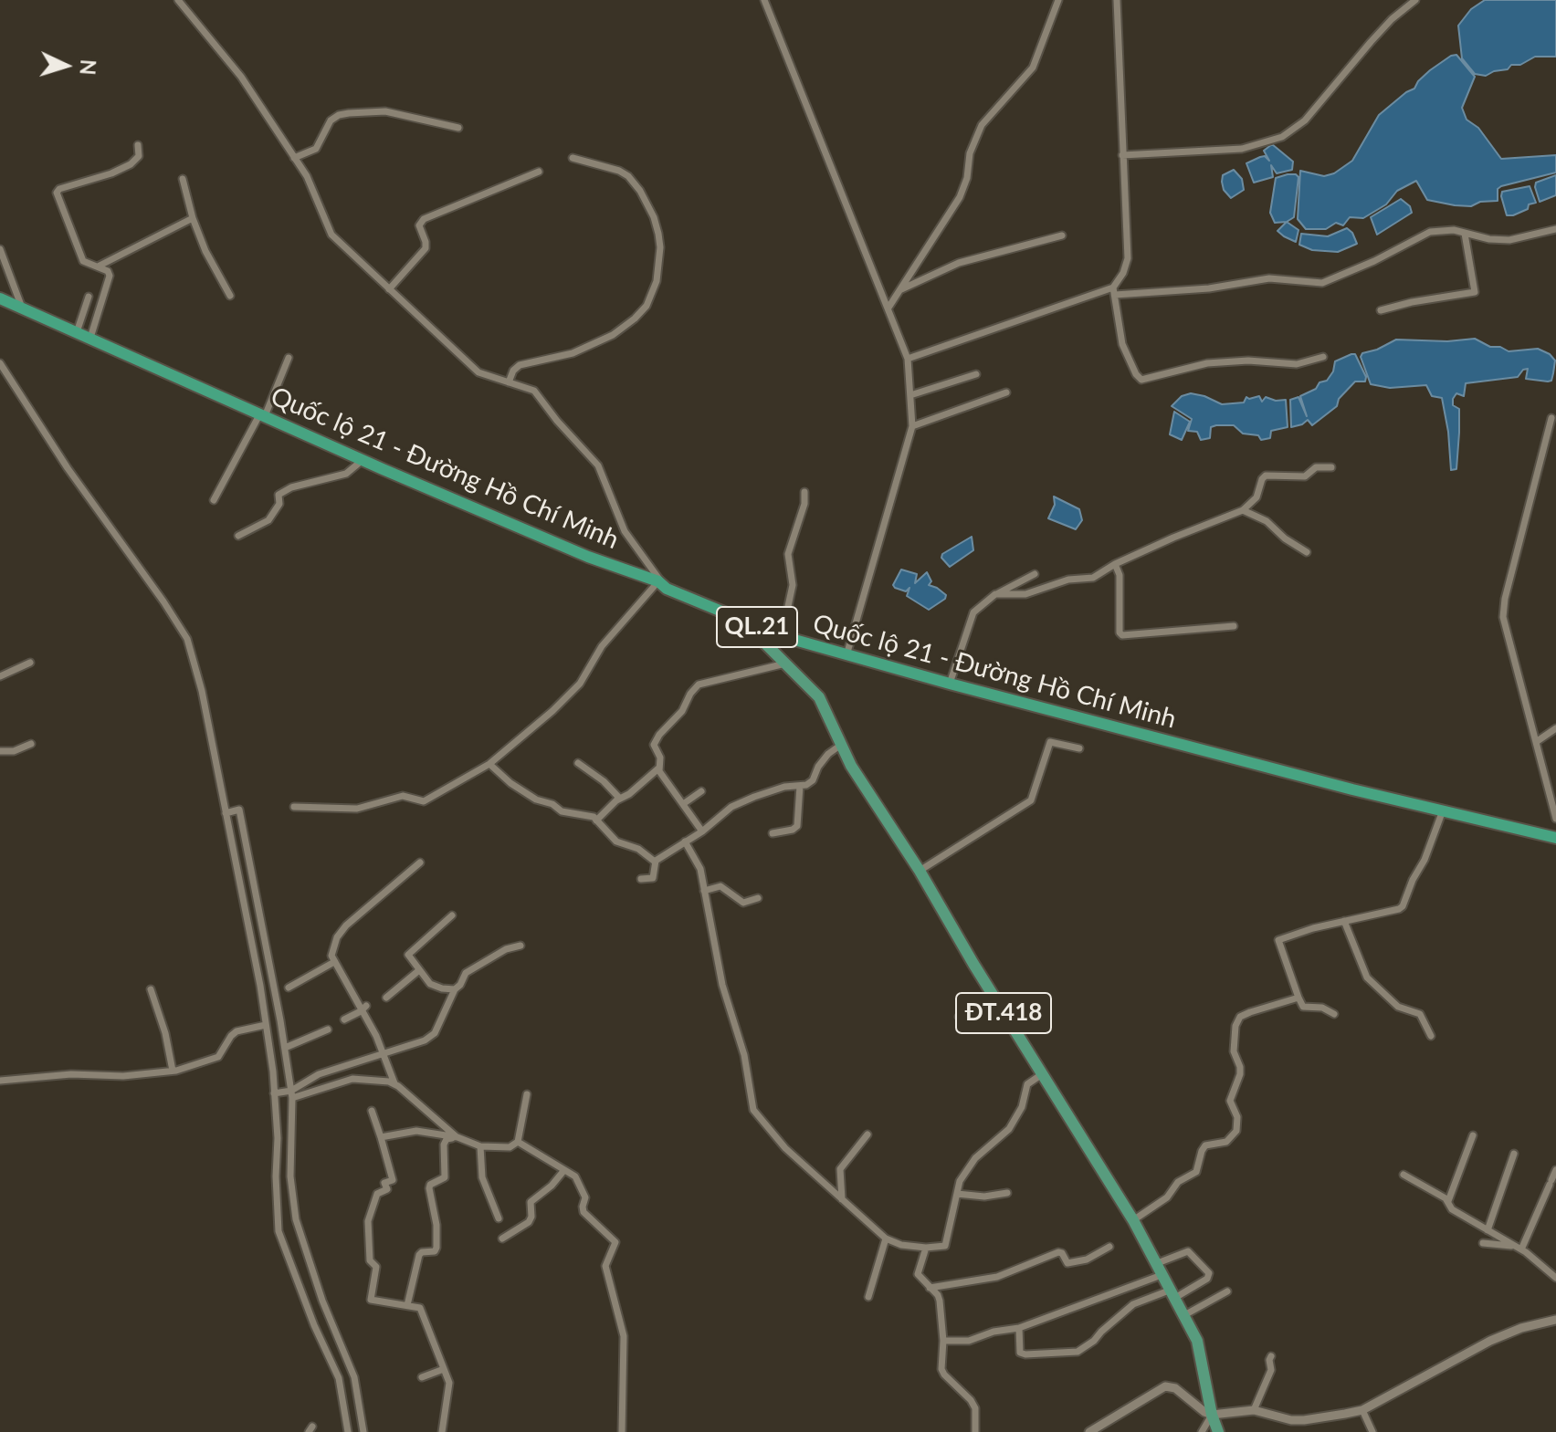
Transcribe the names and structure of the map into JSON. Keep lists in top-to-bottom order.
{
  "streets": {
    "highway": ["Quốc lộ 21 - Đường Hồ Chí Minh", "QL.21"],
    "main road": ["ĐT.418"]
  },
  "crossings": [
    ["Quốc lộ 21 - Đường Hồ Chí Minh", "ĐT.418"]
  ],
  "north": "right"
}
